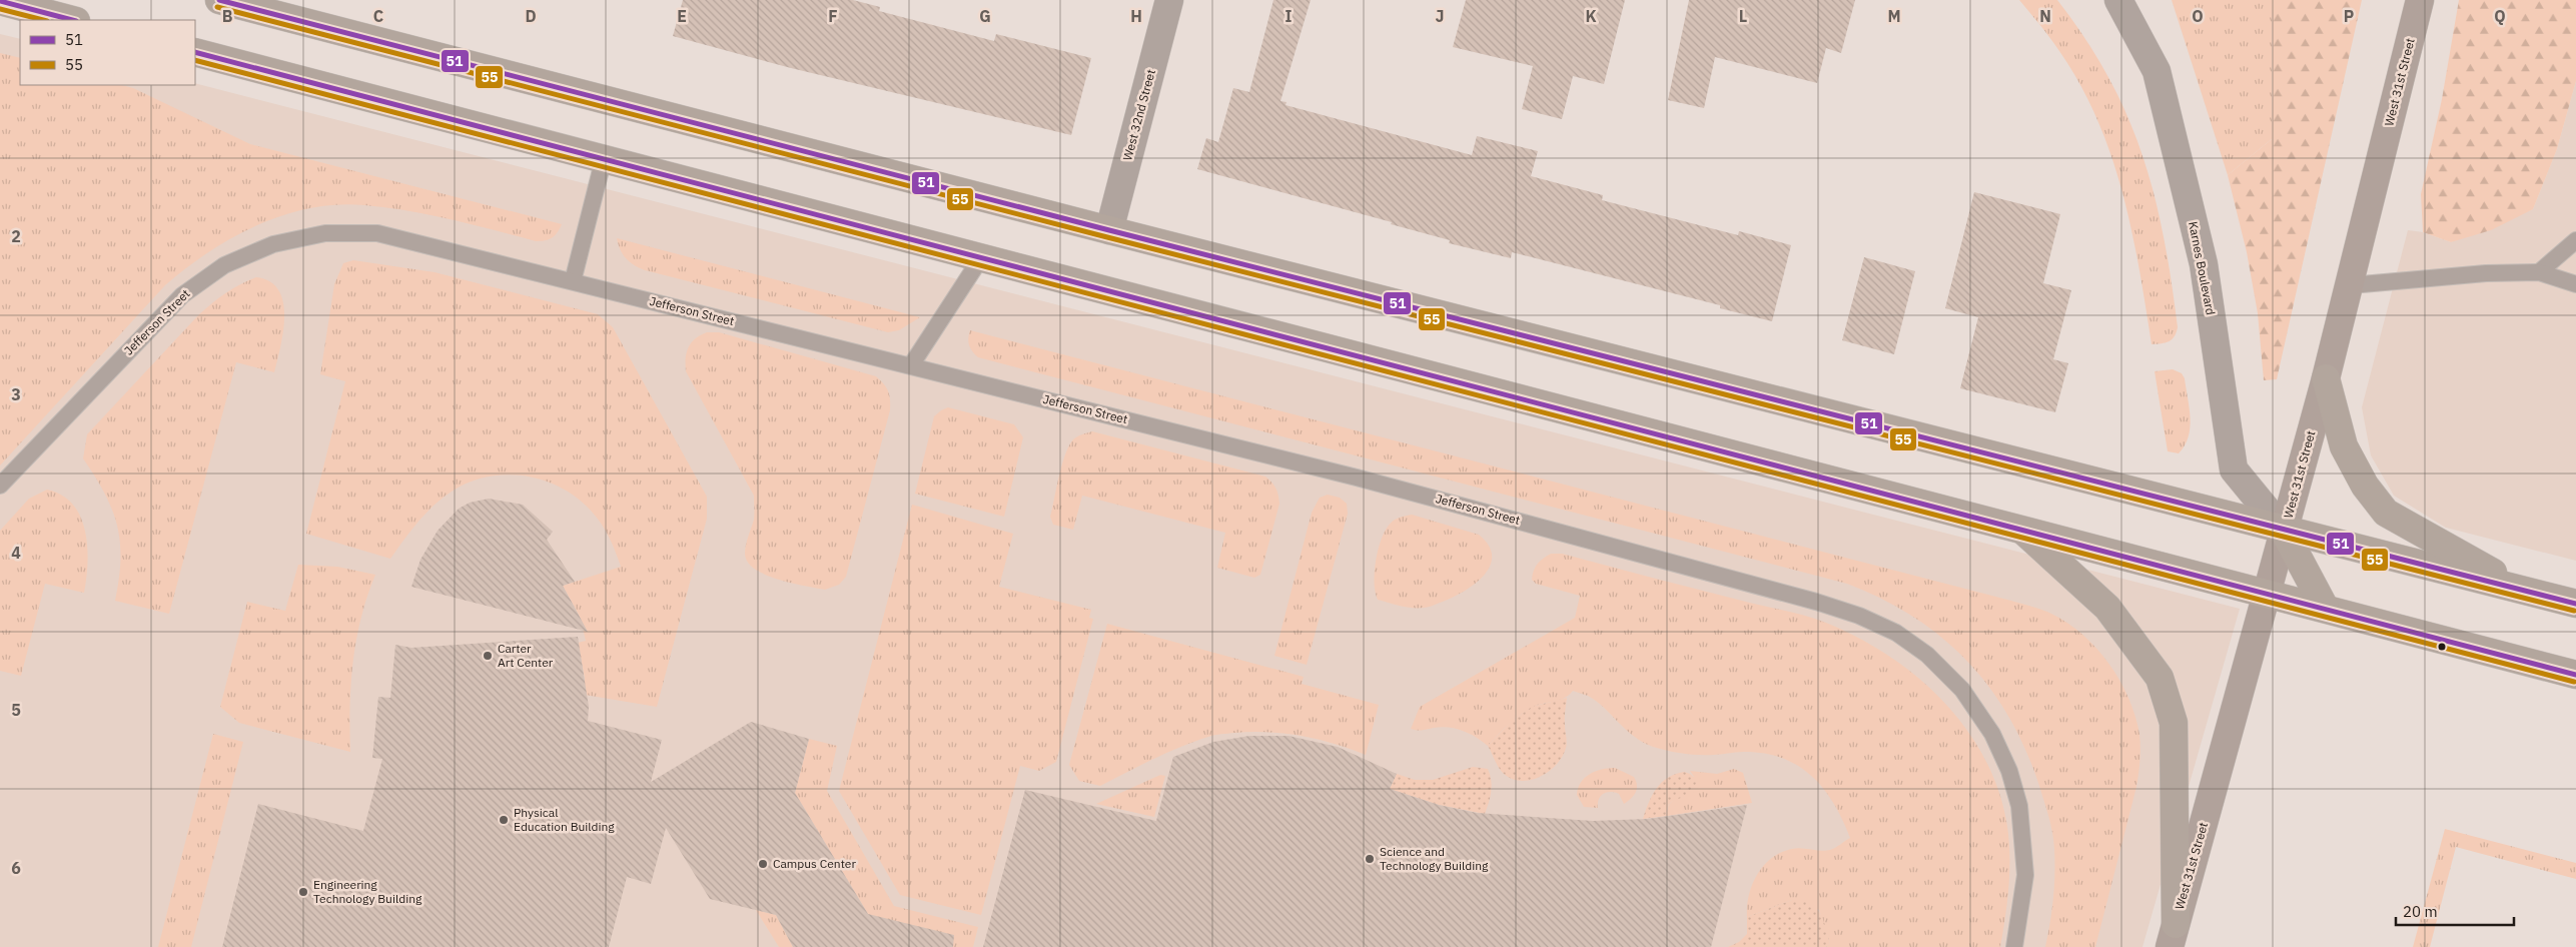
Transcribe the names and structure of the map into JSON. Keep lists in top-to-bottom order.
{
  "streets": {
    "main road": ["West 31st Street"],
    "street": ["West 32nd Street", "Karnes Boulevard"],
    "lane": ["Jefferson Street"]
  },
  "crossings": [
    ["West 31st Street", "Karnes Boulevard"]
  ],
  "places": [
    "Carter Art Center",
    "Physical Education Building",
    "Science and Technology Building",
    "Campus Center",
    "Engineering Technology Building"
  ],
  "lines": ["transit line 51", "transit line 55"],
  "legend": ["51", "55"],
  "scale_bar": "20 m",
  "grid": {
    "columns": [
      "B",
      "C",
      "D",
      "E",
      "F",
      "G",
      "H",
      "I",
      "J",
      "K",
      "L",
      "M",
      "N",
      "O",
      "P",
      "Q"
    ],
    "rows": [
      "2",
      "3",
      "4",
      "5",
      "6"
    ]
  }
}
